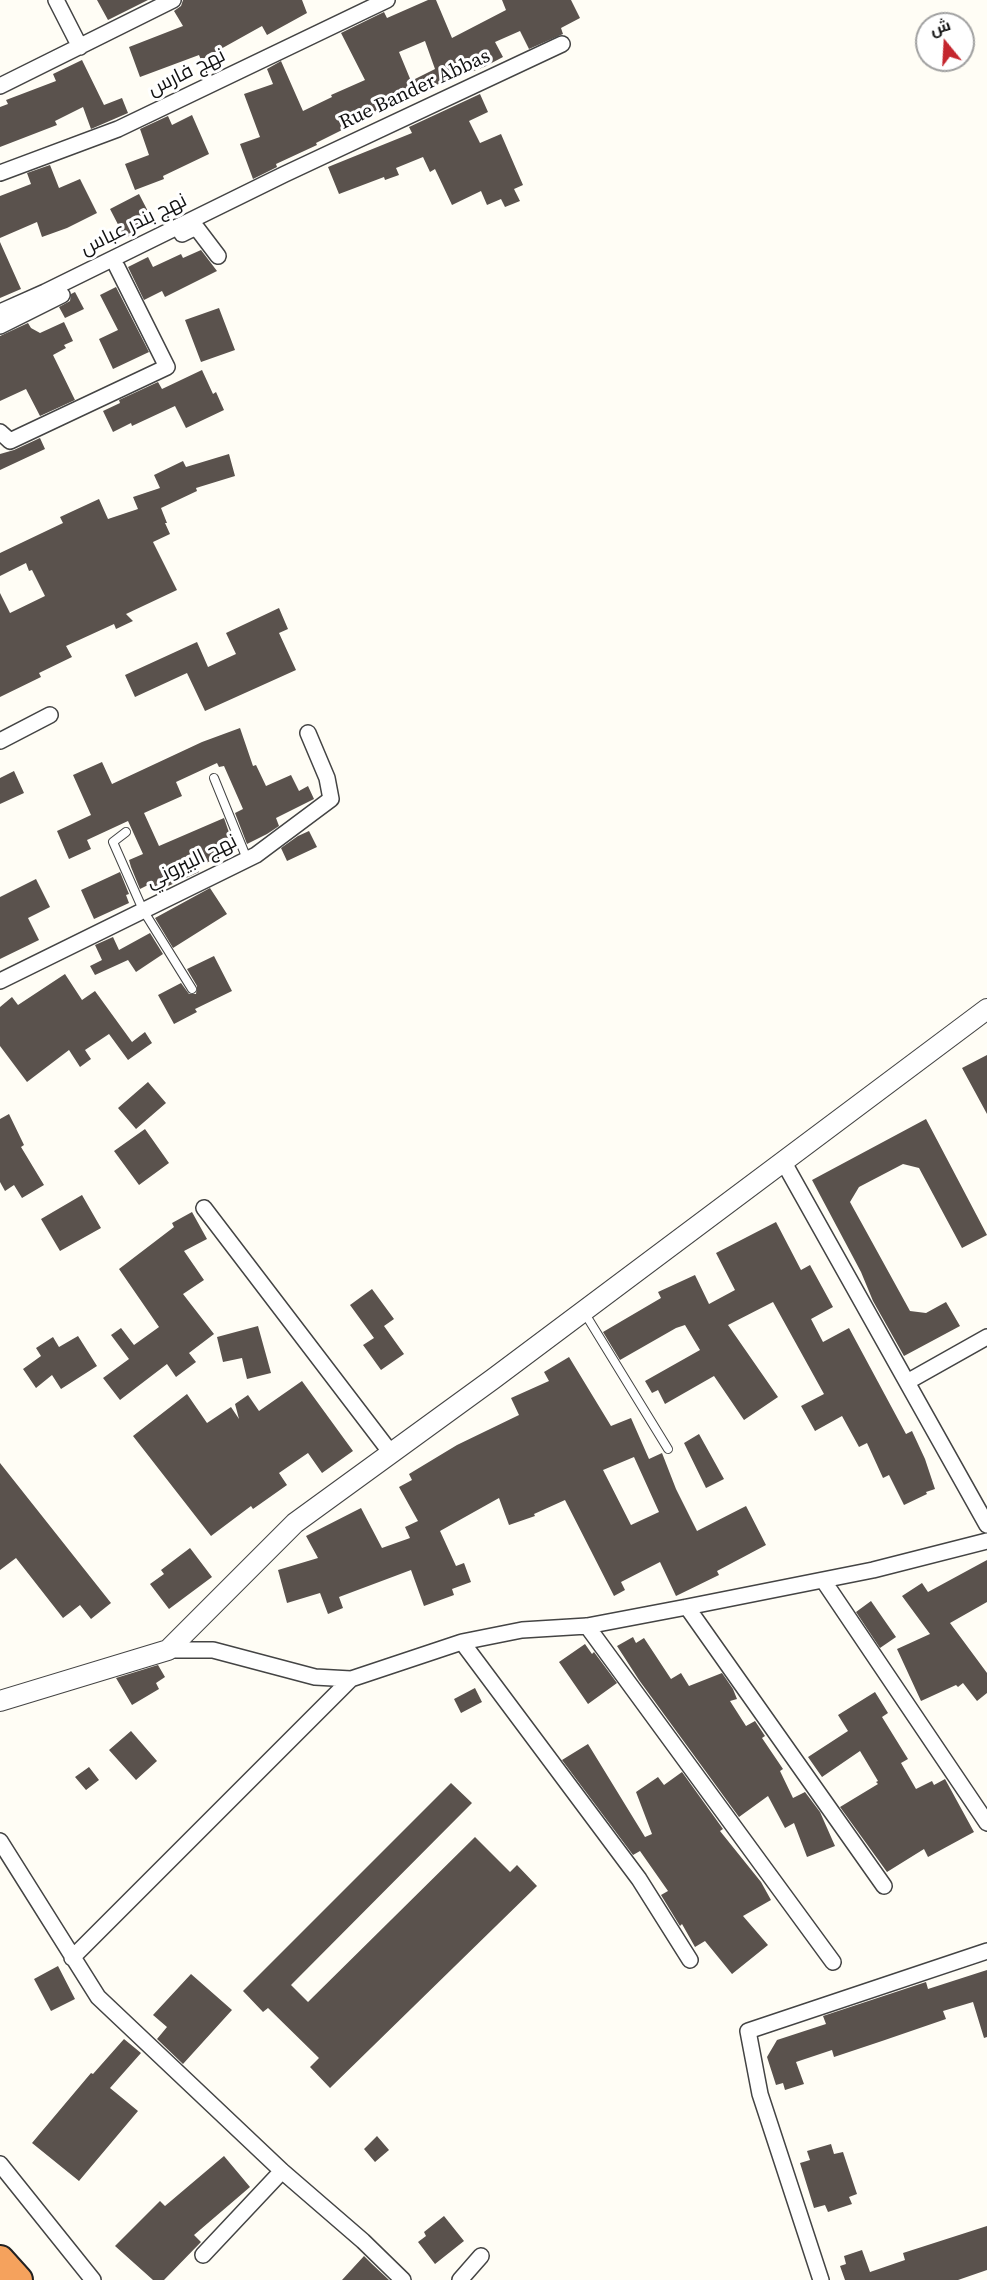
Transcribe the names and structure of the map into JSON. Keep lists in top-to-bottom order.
{
  "streets": {
    "street": [
      "نهج فارس",
      "Rue Bander Abbas",
      "نهج بندر عباس",
      "نهج البيروني"
    ]
  },
  "crossings": [
    ["Rue Bander Abbas", "نهج بندر عباس"]
  ],
  "north": "top"
}
